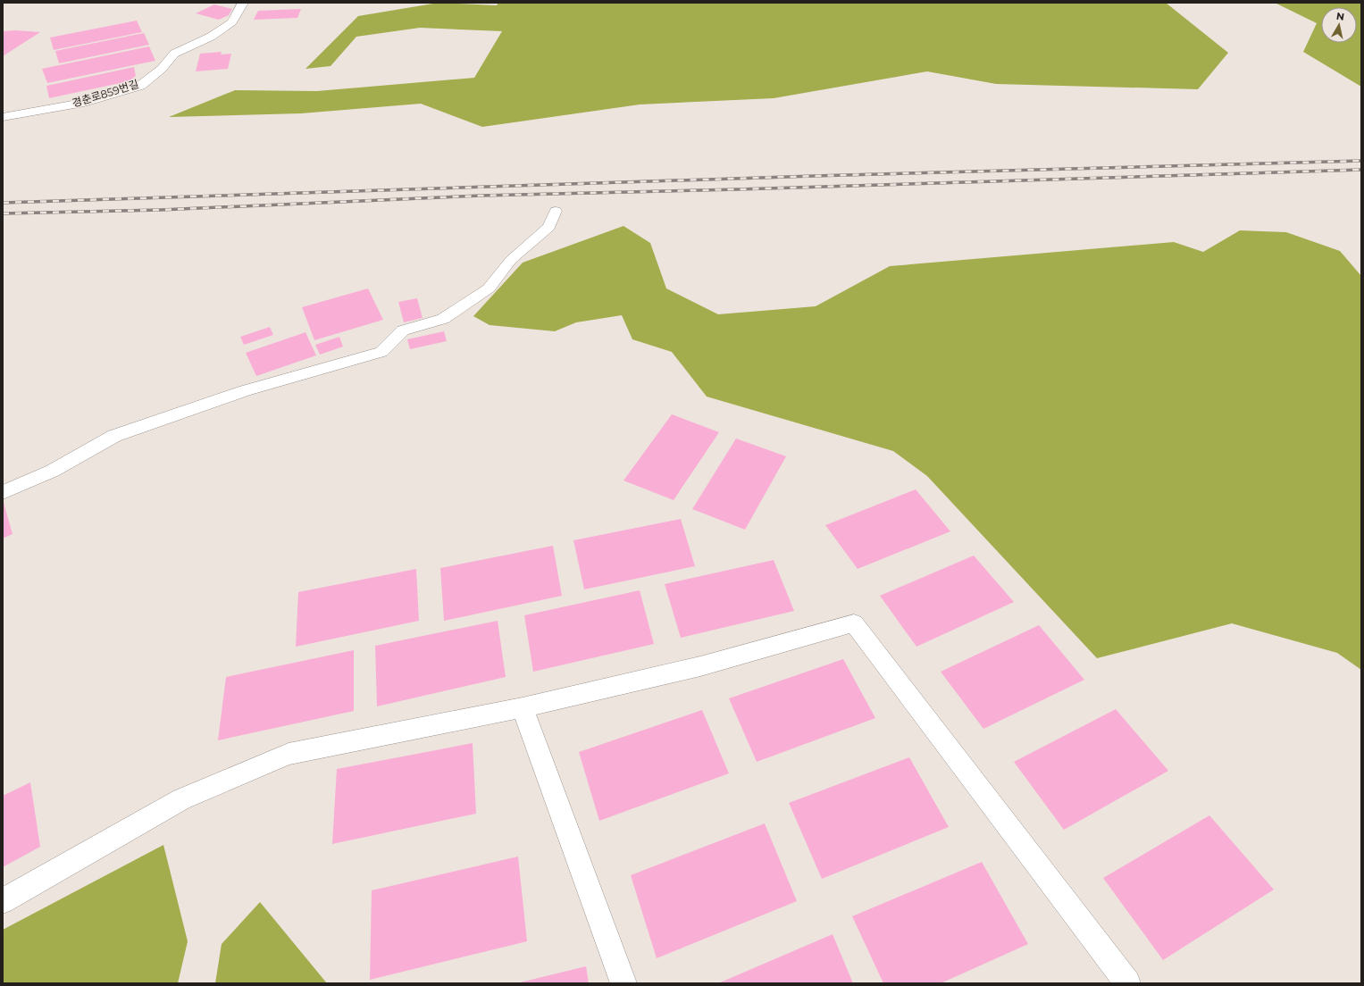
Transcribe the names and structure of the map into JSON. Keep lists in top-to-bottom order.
{
  "streets": {
    "street": ["경춘로859번길"]
  },
  "north": "top"
}
